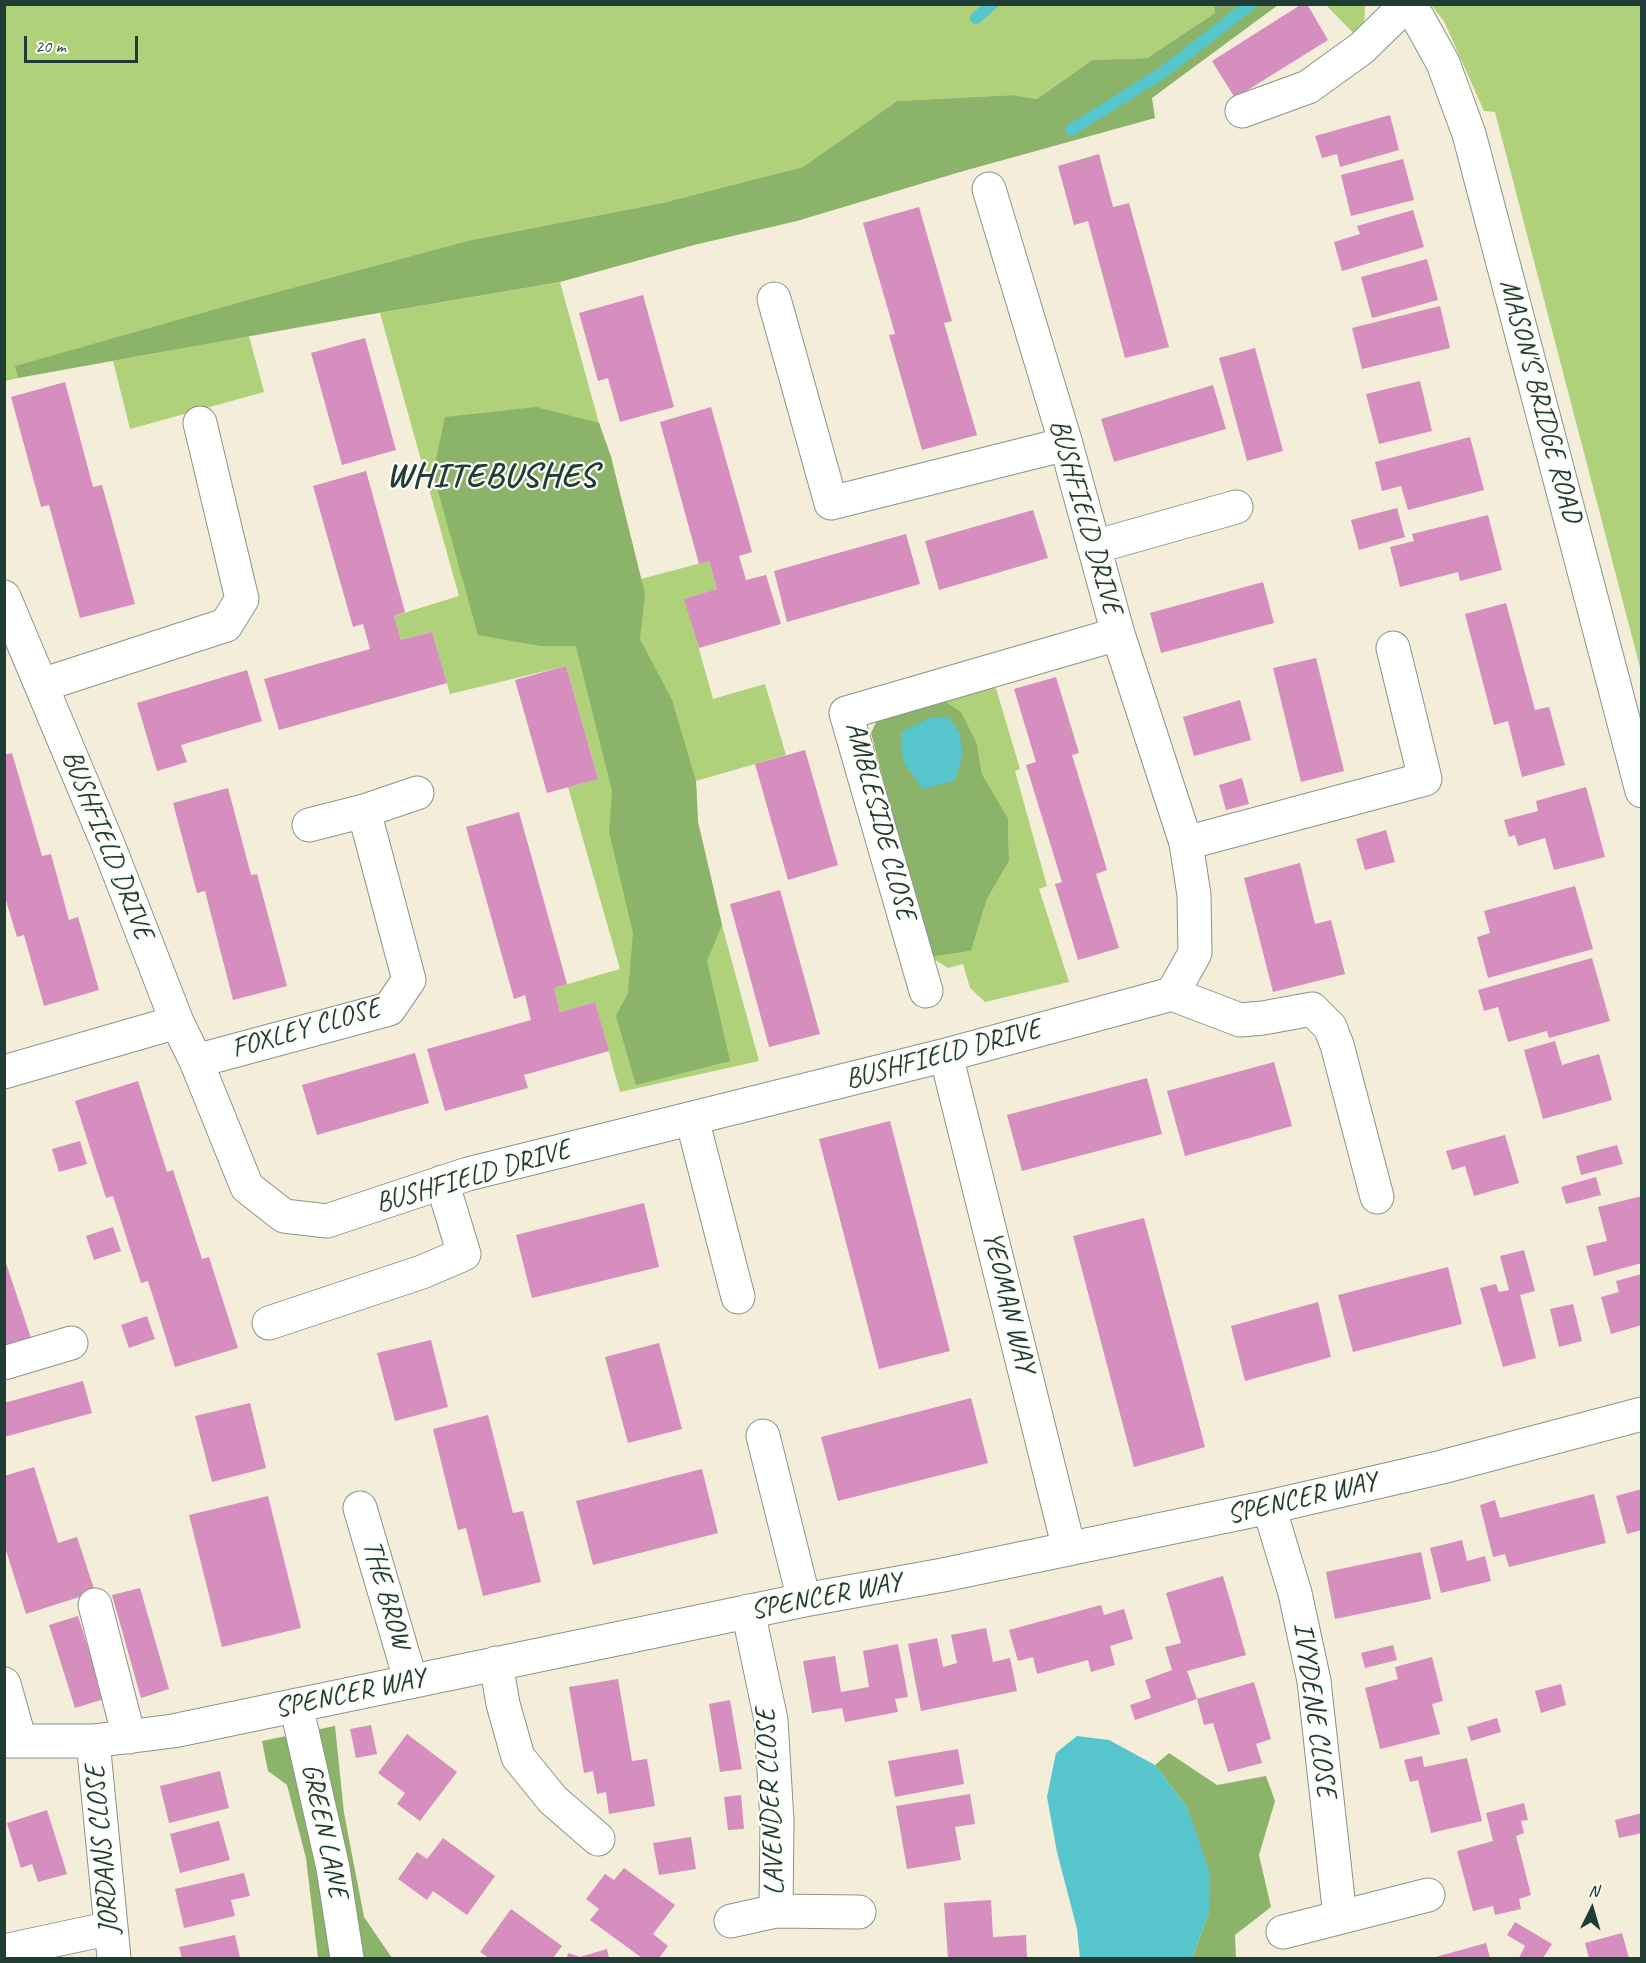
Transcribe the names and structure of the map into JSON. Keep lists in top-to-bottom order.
{
  "streets": {
    "street": [
      "MASON'S BRIDGE ROAD",
      "BUSHFIELD DRIVE",
      "AMBLESIDE CLOSE",
      "FOXLEY CLOSE",
      "YEOMAN WAY",
      "SPENCER WAY",
      "THE BROW",
      "IVYDENE CLOSE",
      "LAVENDER CLOSE",
      "GREEN LANE",
      "JORDANS CLOSE"
    ]
  },
  "crossings": [
    ["BUSHFIELD DRIVE", "AMBLESIDE CLOSE"],
    ["BUSHFIELD DRIVE", "FOXLEY CLOSE"],
    ["BUSHFIELD DRIVE", "YEOMAN WAY"],
    ["YEOMAN WAY", "SPENCER WAY"],
    ["SPENCER WAY", "THE BROW"],
    ["SPENCER WAY", "IVYDENE CLOSE"],
    ["SPENCER WAY", "LAVENDER CLOSE"],
    ["SPENCER WAY", "GREEN LANE"],
    ["SPENCER WAY", "JORDANS CLOSE"]
  ],
  "districts": ["WHITEBUSHES"],
  "scale_bar": "20 m",
  "north": "top"
}
